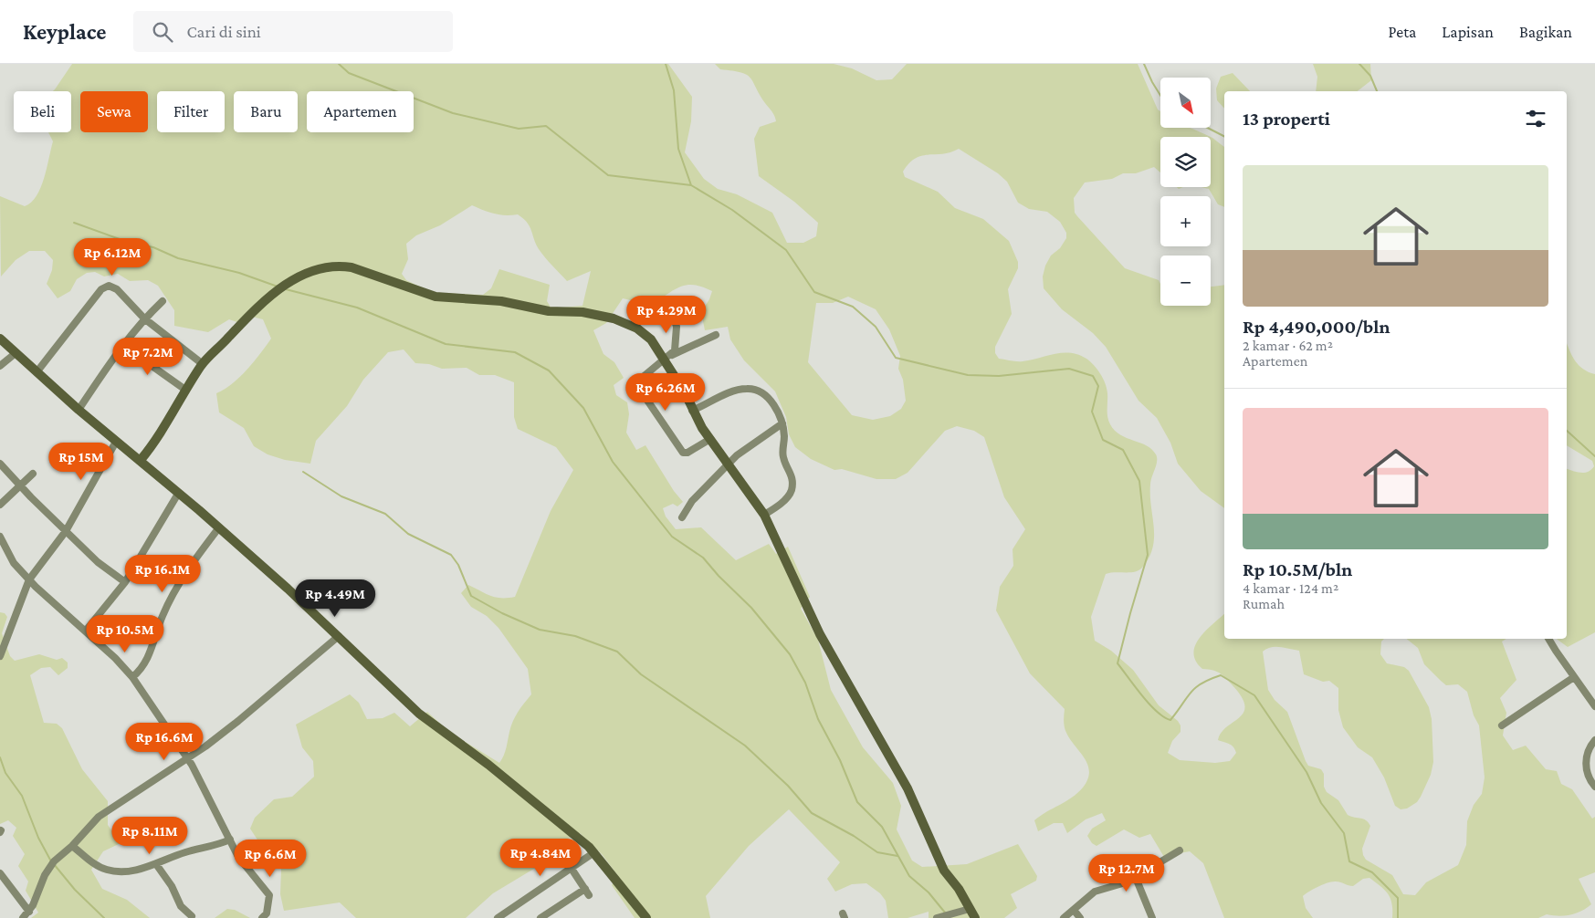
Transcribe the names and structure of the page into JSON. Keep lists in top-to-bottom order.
{
  "north": "bottom right",
  "page": {
    "header": "Keyplace",
    "search": "Cari di sini",
    "nav": ["Peta", "Lapisan", "Bagikan"],
    "map_buttons": ["+", "−"],
    "chip": [
      "Beli",
      "Sewa",
      "Filter",
      "Baru",
      "Apartemen"
    ],
    "heading": "13 properti",
    "list": [
      {
        "name": "Rp 4,490,000/bln",
        "note": "2 kamar · 62 m² · Apartemen"
      },
      {
        "name": "Rp 10.5M/bln",
        "note": "4 kamar · 124 m² · Rumah"
      }
    ],
    "price": [
      "Rp 6.12M",
      "Rp 4.29M",
      "Rp 7.2M",
      "Rp 6.26M",
      "Rp 15M",
      "Rp 16.1M",
      "Rp 4.49M",
      "Rp 10.5M",
      "Rp 16.6M",
      "Rp 8.11M",
      "Rp 4.84M",
      "Rp 6.6M",
      "Rp 12.7M"
    ]
  }
}
